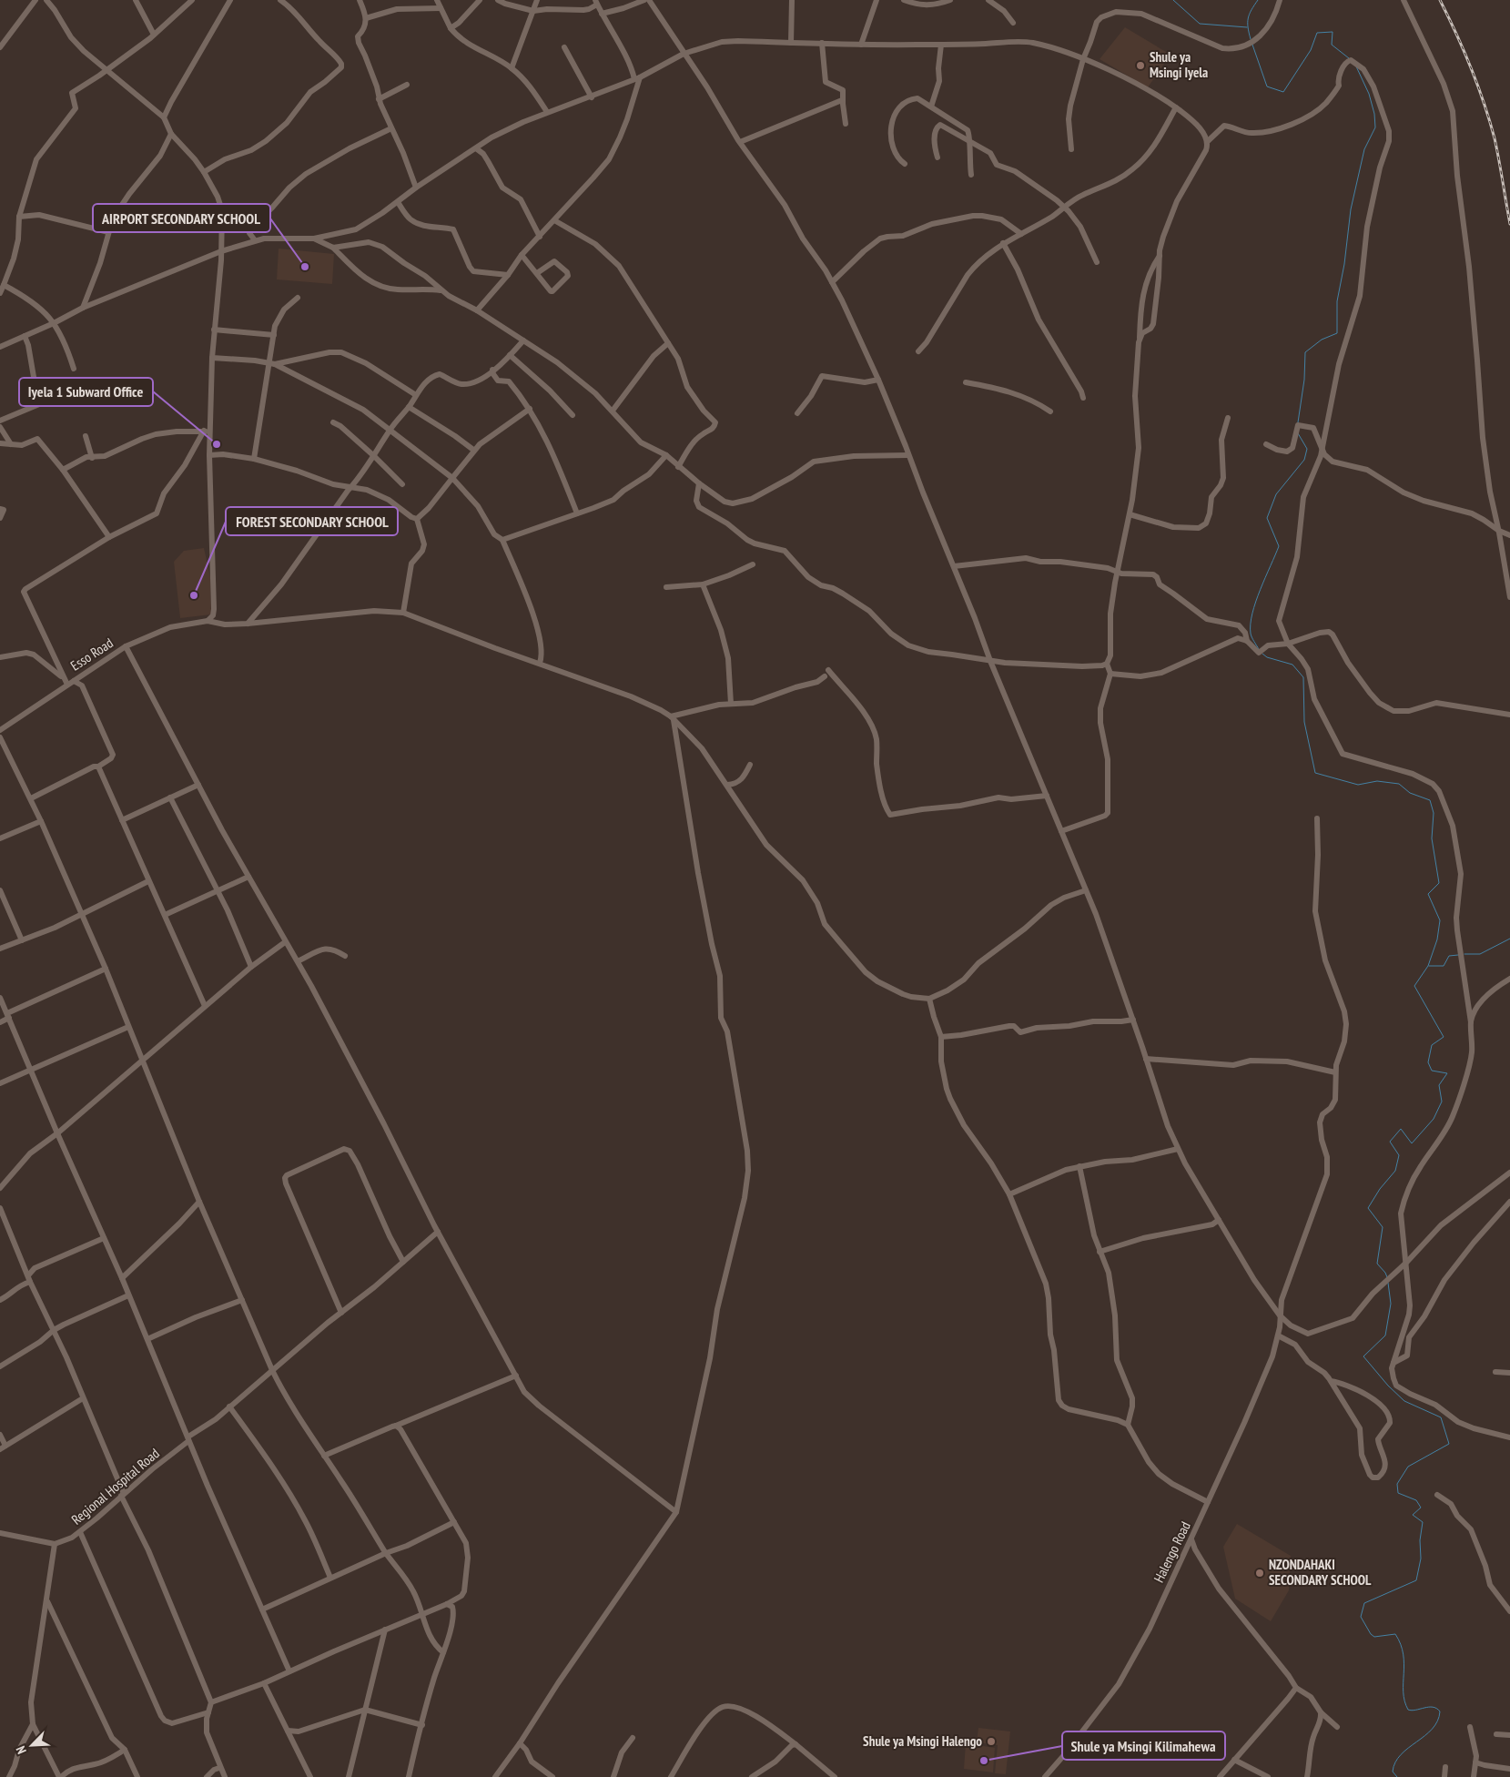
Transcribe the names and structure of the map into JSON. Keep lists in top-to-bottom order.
{
  "streets": {
    "street": ["Esso Road", "Regional Hospital Road", "Halengo Road"]
  },
  "places": [
    "Shule ya Msingi Iyela",
    "AIRPORT SECONDARY SCHOOL",
    "Iyela 1 Subward Office",
    "FOREST SECONDARY SCHOOL",
    "NZONDAHAKI SECONDARY SCHOOL",
    "Shule ya Msingi Halengo",
    "Shule ya Msingi Kilimahewa"
  ],
  "north": "bottom left"
}
